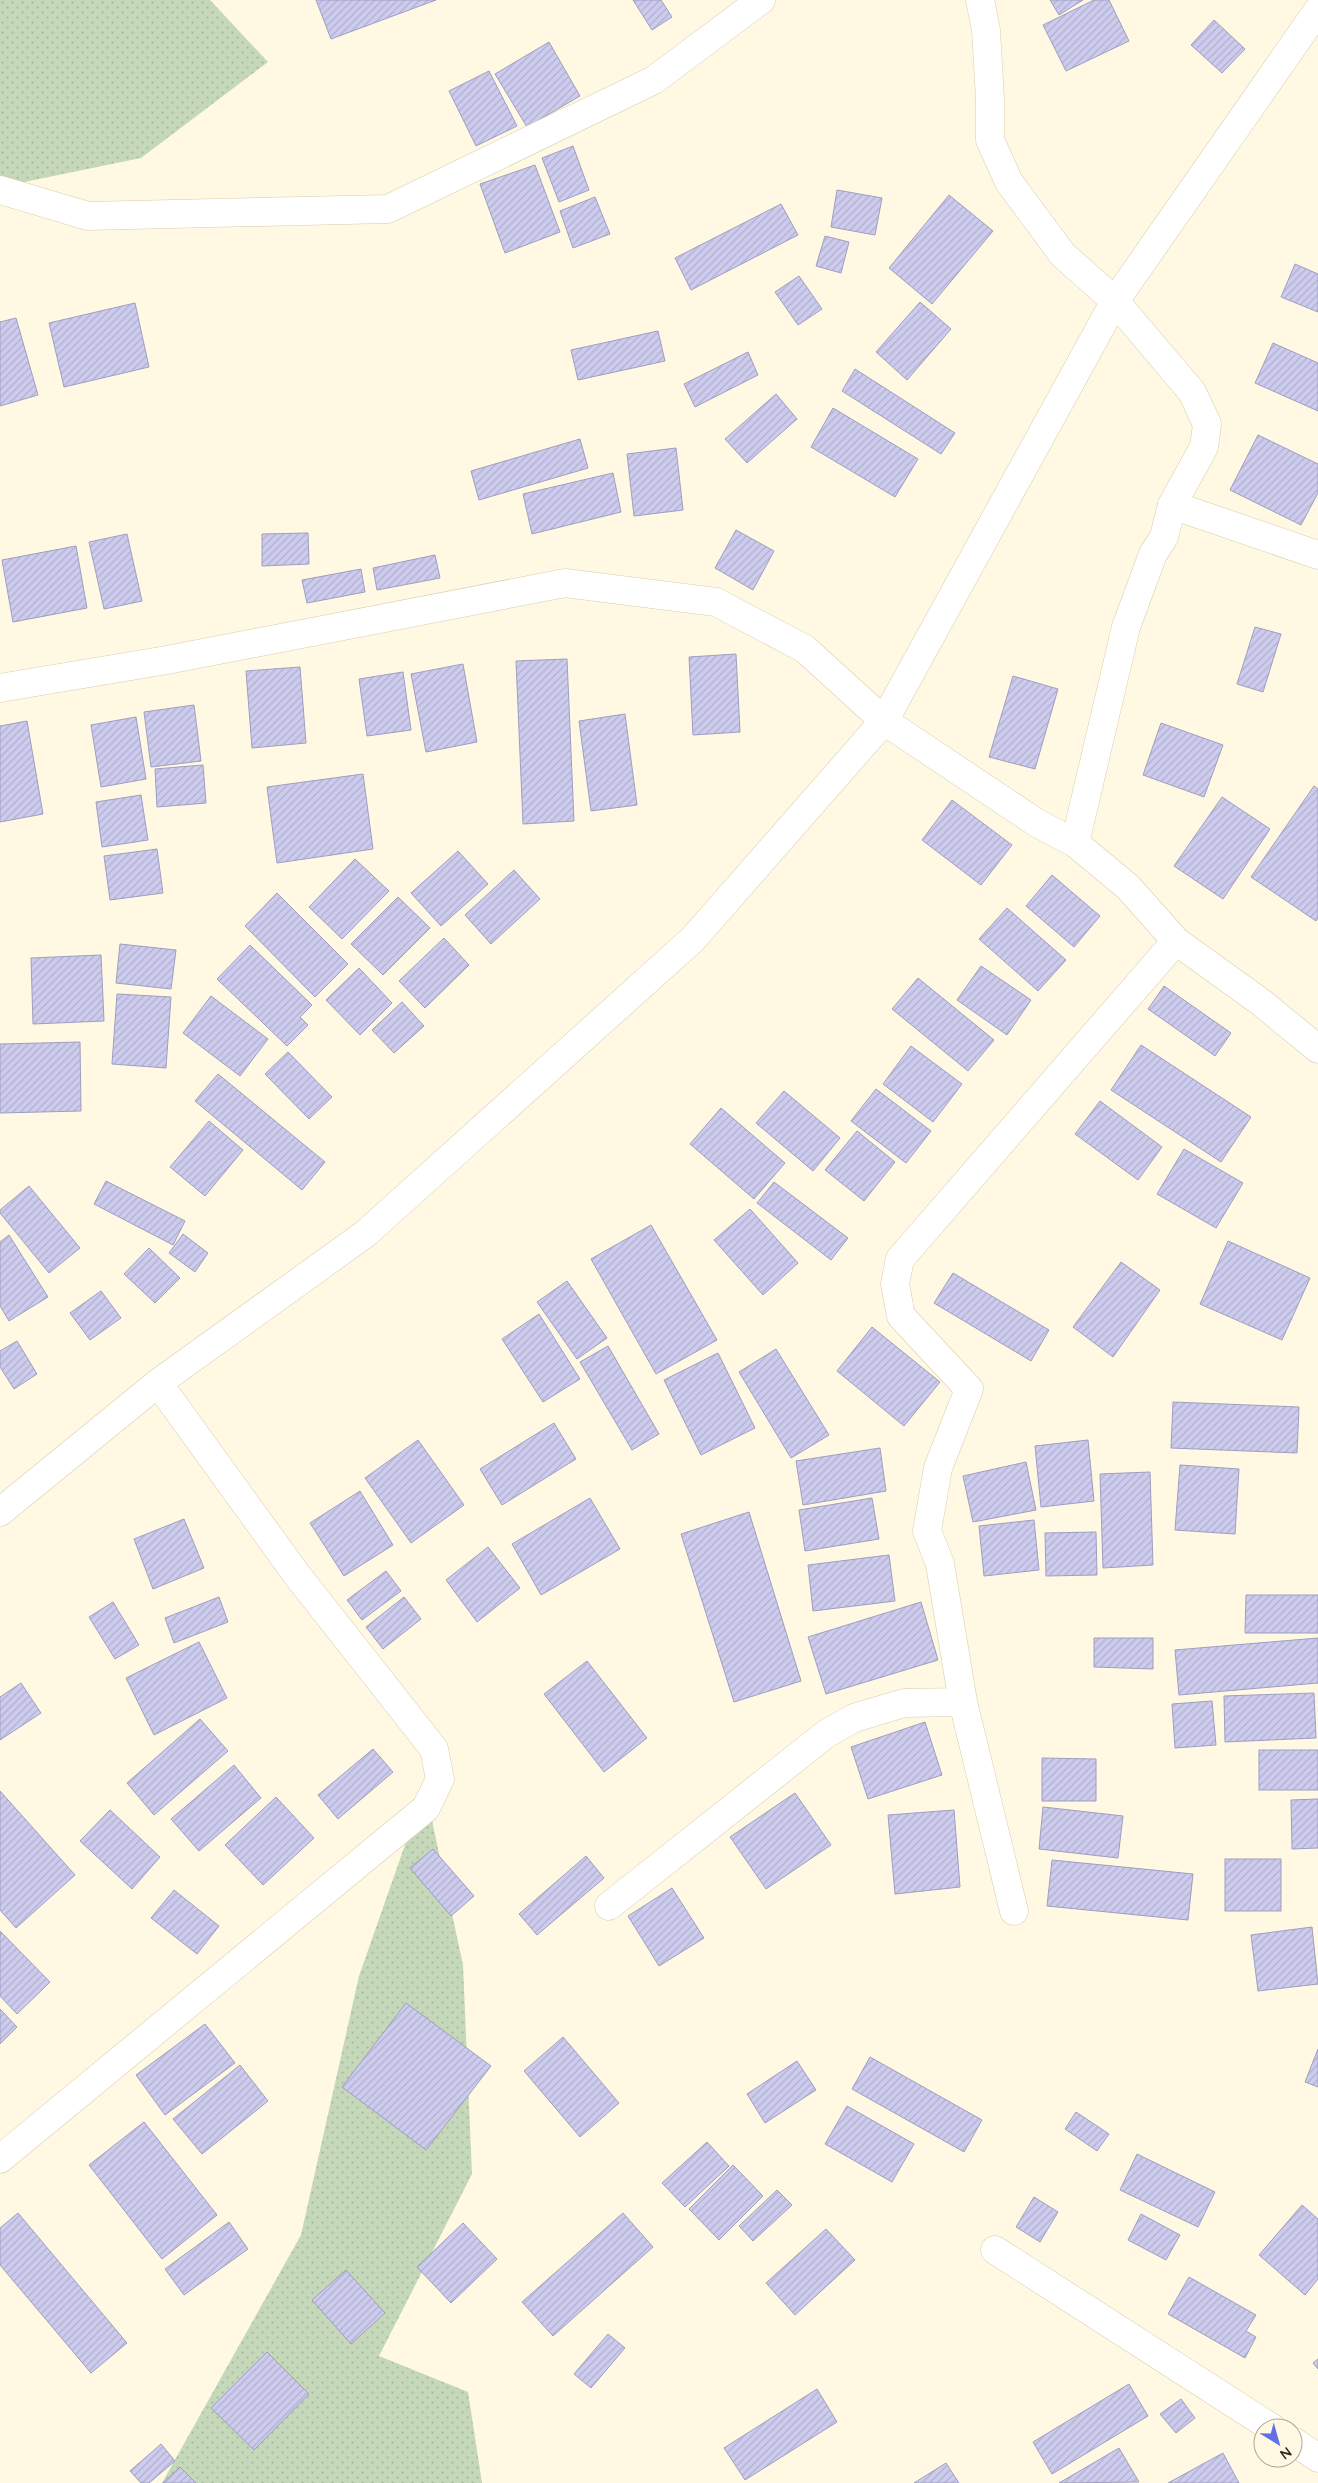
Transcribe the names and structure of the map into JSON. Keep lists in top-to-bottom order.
{
  "north": "bottom right"
}
